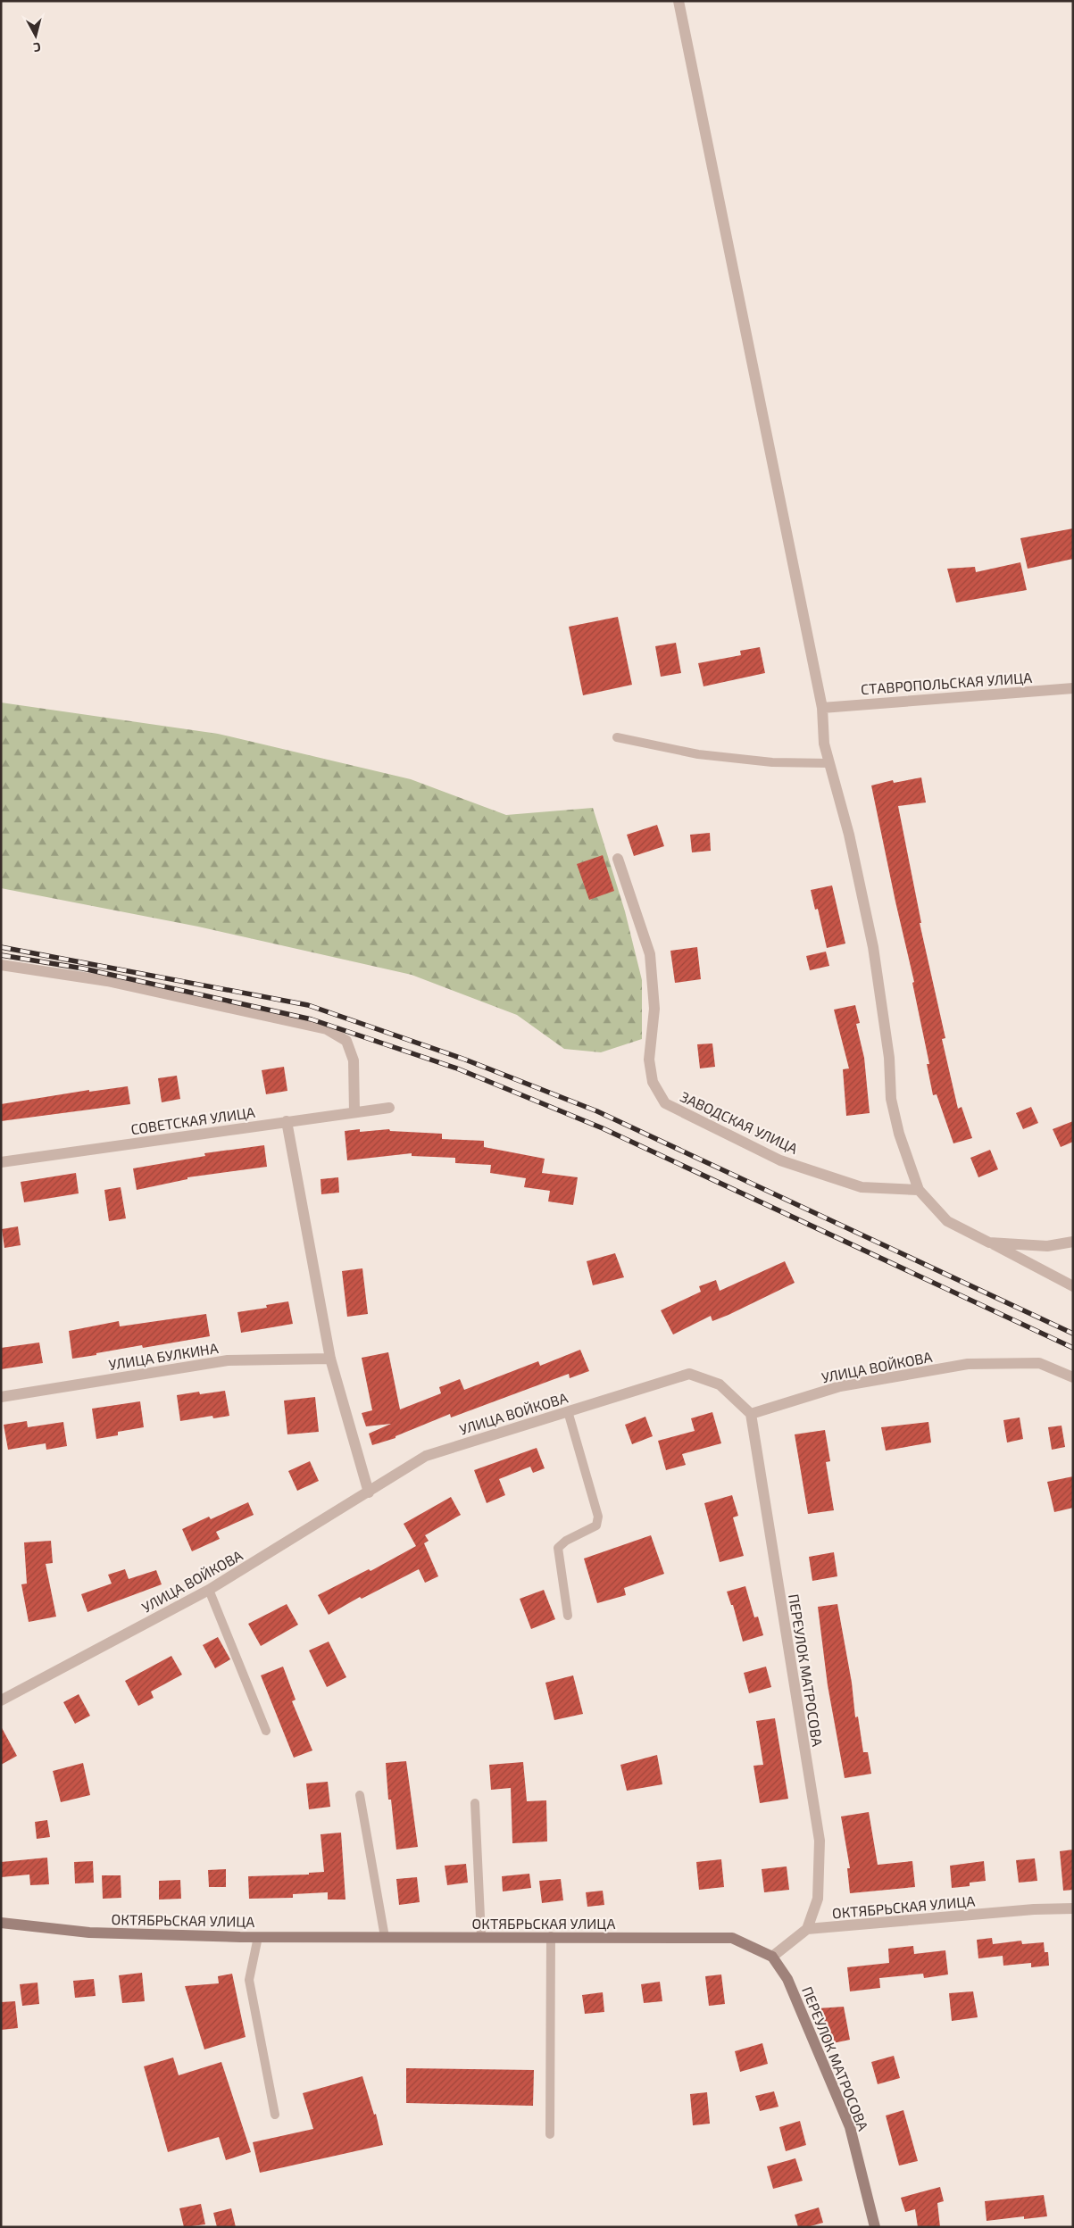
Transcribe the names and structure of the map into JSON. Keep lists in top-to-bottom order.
{
  "streets": {
    "main road": ["ПЕРЕУЛОК МАТРОСОВА", "ОКТЯБРЬСКАЯ УЛИЦА"],
    "street": [
      "СТАВРОПОЛЬСКАЯ УЛИЦА",
      "СОВЕТСКАЯ УЛИЦА",
      "ЗАВОДСКАЯ УЛИЦА",
      "УЛИЦА БУЛКИНА",
      "УЛИЦА ВОЙКОВА"
    ]
  },
  "crossings": [
    ["УЛИЦА ВОЙКОВА", "ПЕРЕУЛОК МАТРОСОВА"],
    ["ПЕРЕУЛОК МАТРОСОВА", "ОКТЯБРЬСКАЯ УЛИЦА"]
  ],
  "north": "bottom"
}
